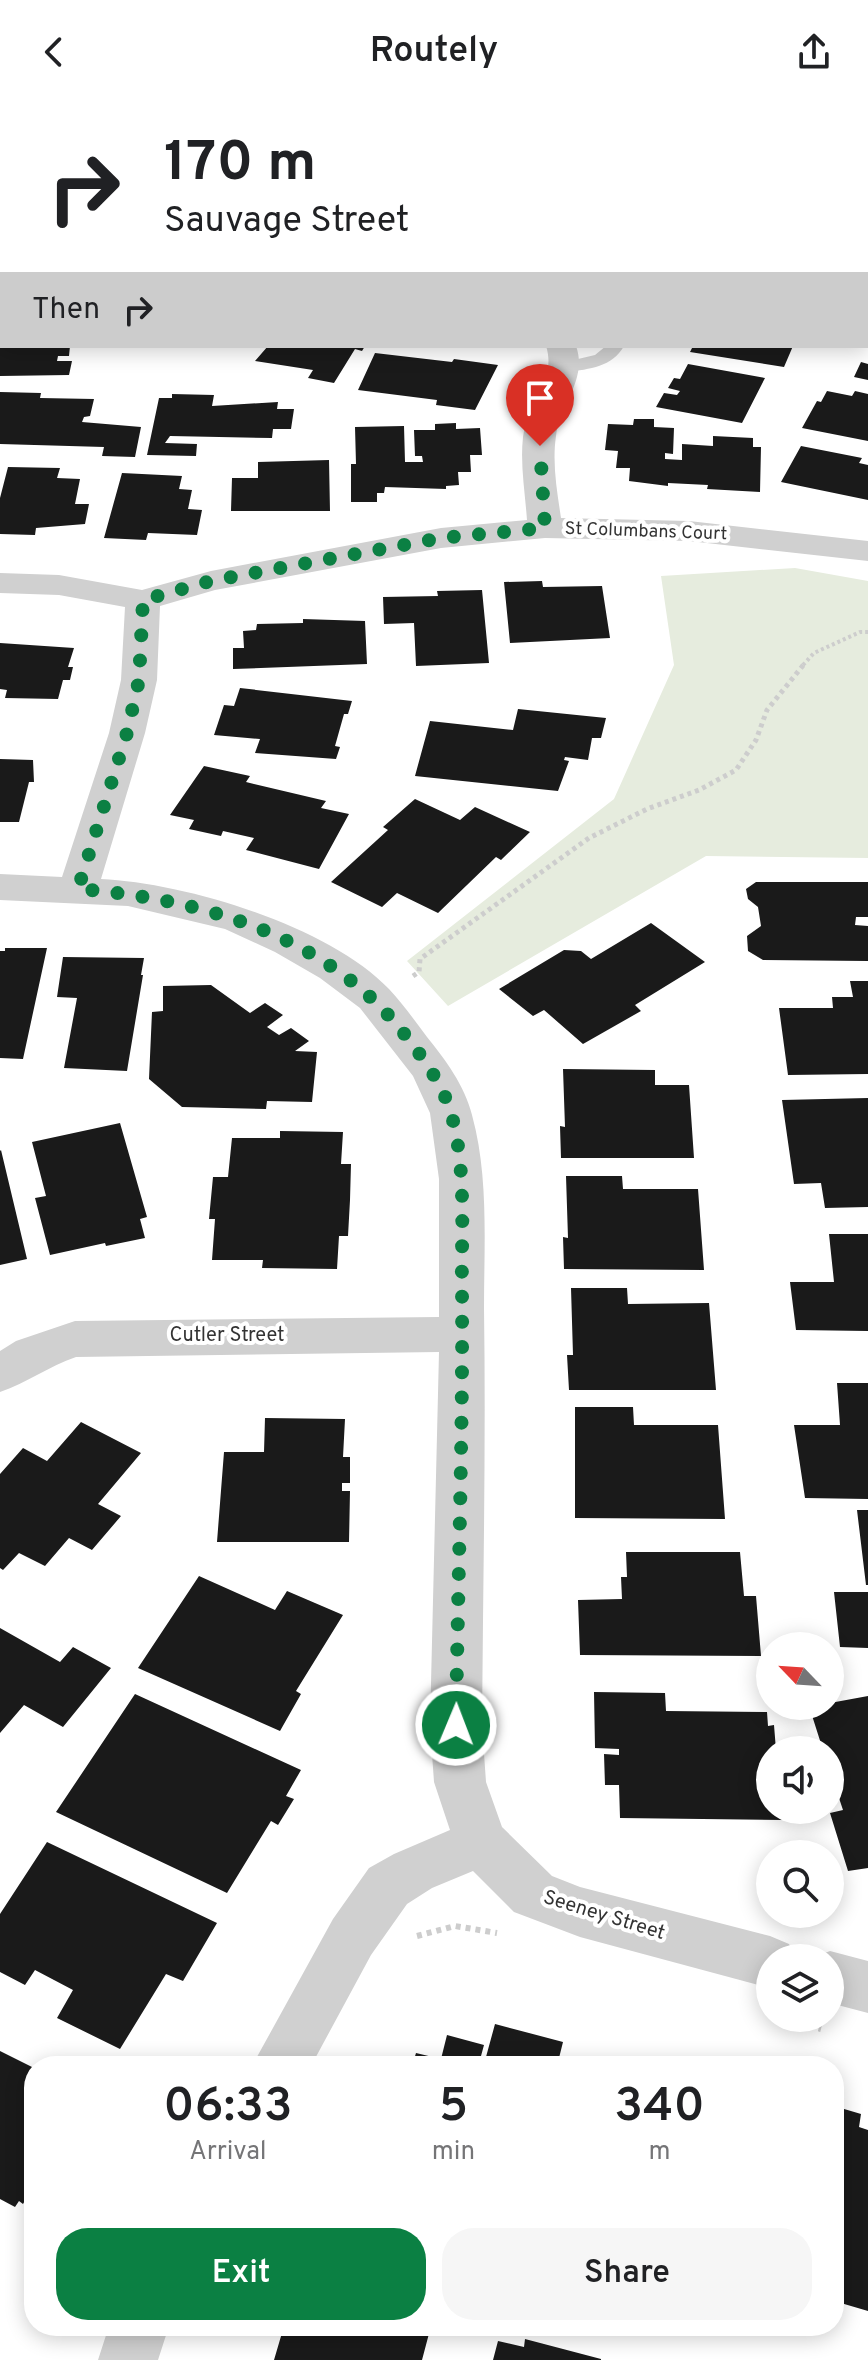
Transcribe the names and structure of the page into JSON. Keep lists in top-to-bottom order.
{
  "streets": {
    "street": ["St Columbans Court", "Cutler Street", "Seeney Street"]
  },
  "crossings": [
    ["Cutler Street", "Seeney Street"]
  ],
  "north": "top left",
  "page": {
    "header": "Routely",
    "turn": ["170 m", "Sauvage Street"],
    "then": "Then",
    "eta": [
      "06:33",
      "Arrival",
      "5",
      "min",
      "340",
      "m"
    ],
    "buttons": ["Exit", "Share"]
  }
}
